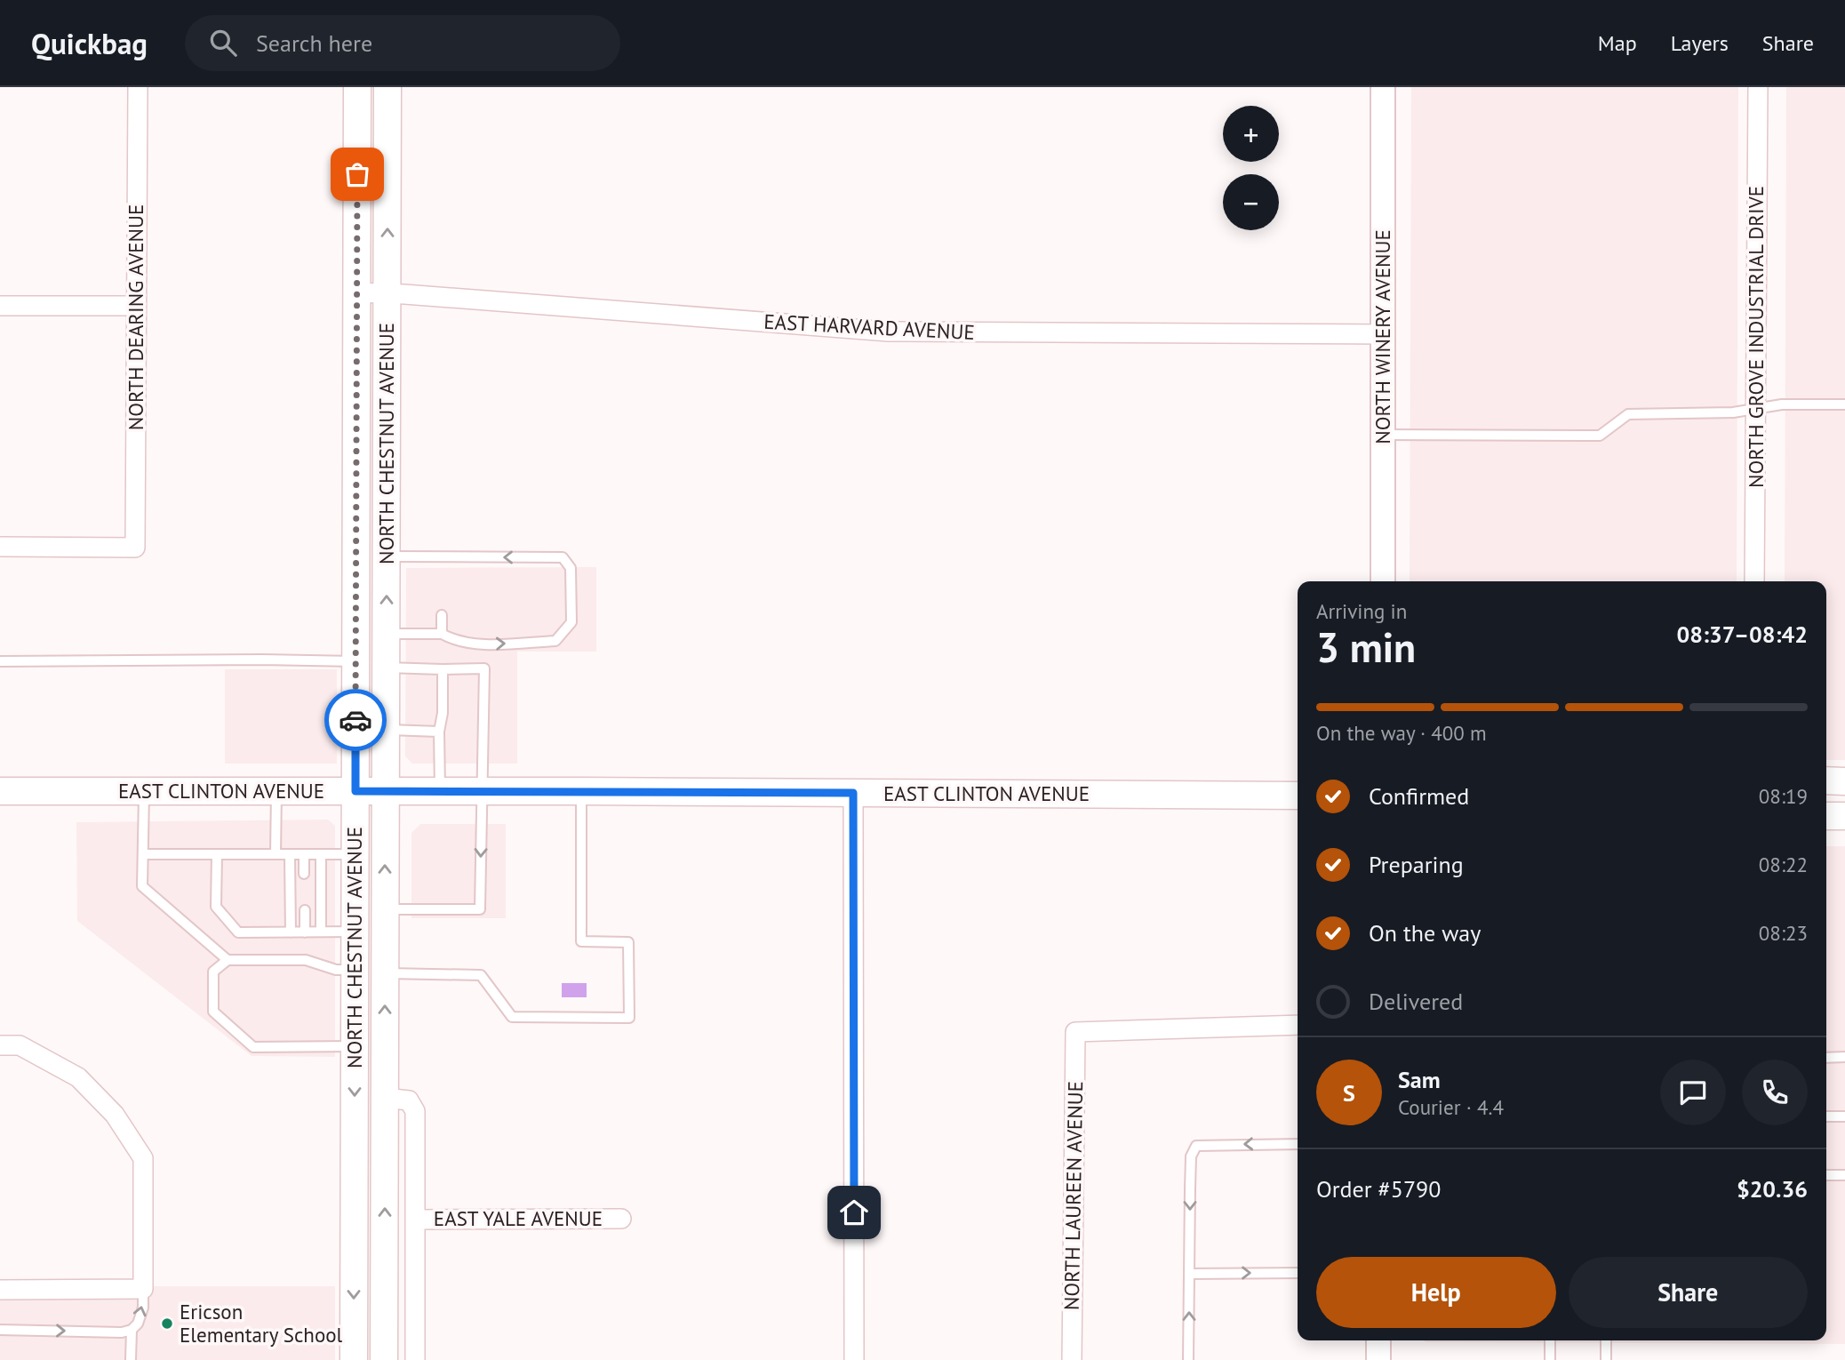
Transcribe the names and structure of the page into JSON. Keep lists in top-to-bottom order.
{
  "streets": {
    "main road": ["NORTH CHESTNUT AVENUE", "EAST CLINTON AVENUE"],
    "street": [
      "NORTH DEARING AVENUE",
      "EAST HARVARD AVENUE",
      "NORTH WINERY AVENUE",
      "NORTH GROVE INDUSTRIAL DRIVE",
      "NORTH LAUREEN AVENUE",
      "EAST YALE AVENUE"
    ]
  },
  "crossings": [
    ["EAST HARVARD AVENUE", "NORTH WINERY AVENUE"],
    ["EAST HARVARD AVENUE", "NORTH CHESTNUT AVENUE"],
    ["NORTH CHESTNUT AVENUE", "EAST CLINTON AVENUE"]
  ],
  "places": ["Ericson Elementary School"],
  "page": {
    "header": "Quickbag",
    "search": "Search here",
    "nav": ["Map", "Layers", "Share"],
    "map_buttons": ["+", "−"],
    "heading": ["3 min", "Arriving in", "08:37–08:42"],
    "panel": [
      "Sam",
      "Courier · 4.4",
      "Order #5790",
      "$20.36"
    ],
    "bar": "On the way · 400 m",
    "list": [
      ["Confirmed", "08:19"],
      ["Preparing", "08:22"],
      ["On the way", "08:23"],
      "Delivered"
    ],
    "round": "S",
    "buttons": ["Help", "Share"]
  }
}
